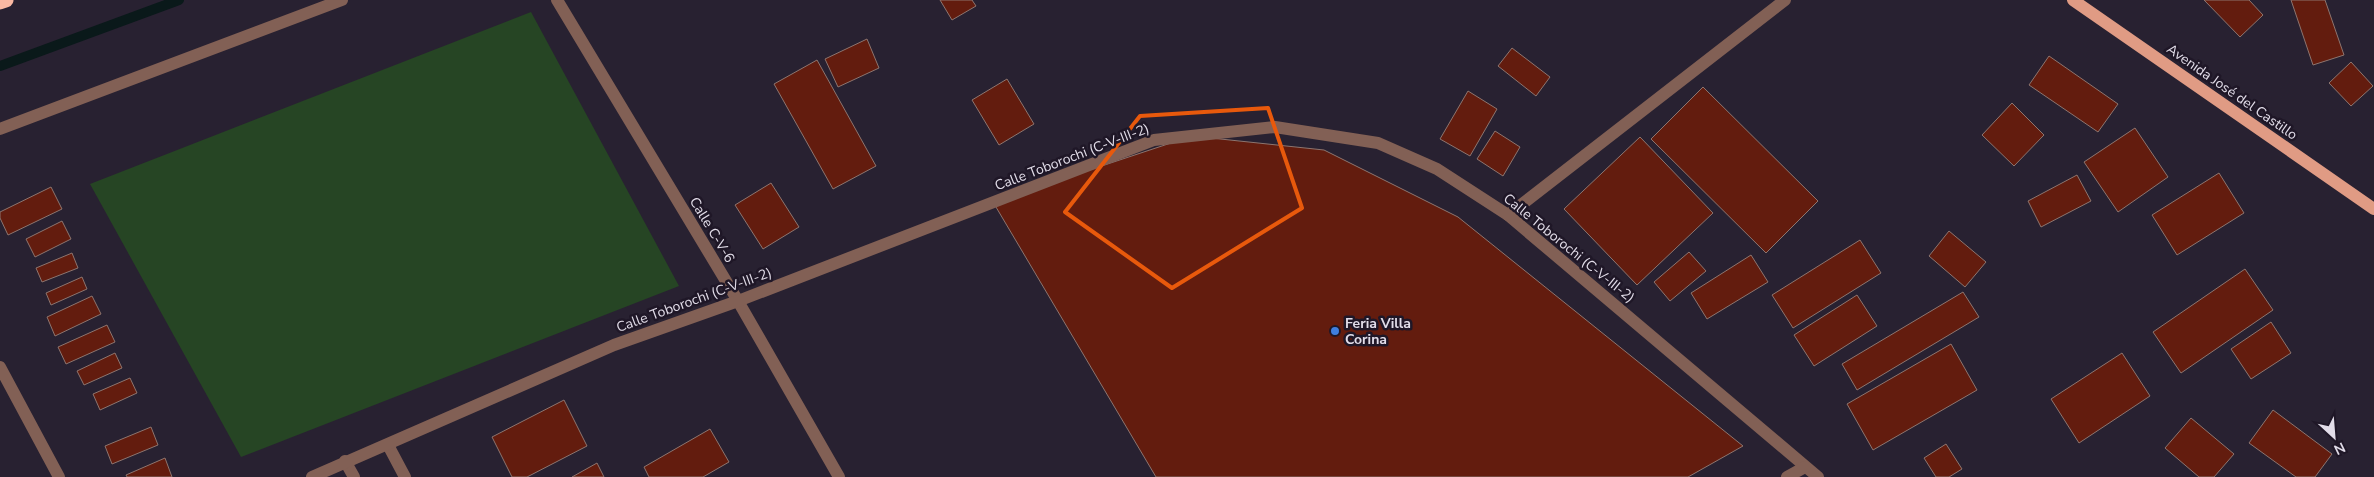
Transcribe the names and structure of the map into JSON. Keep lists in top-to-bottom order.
{
  "streets": {
    "main road": ["Avenida José del Castillo"],
    "street": ["Calle Toborochi (C-V-III-2)", "Calle C-V-6"]
  },
  "crossings": [
    ["Calle Toborochi (C-V-III-2)", "Calle C-V-6"]
  ],
  "places": ["Feria Villa Corina"],
  "north": "bottom right"
}
